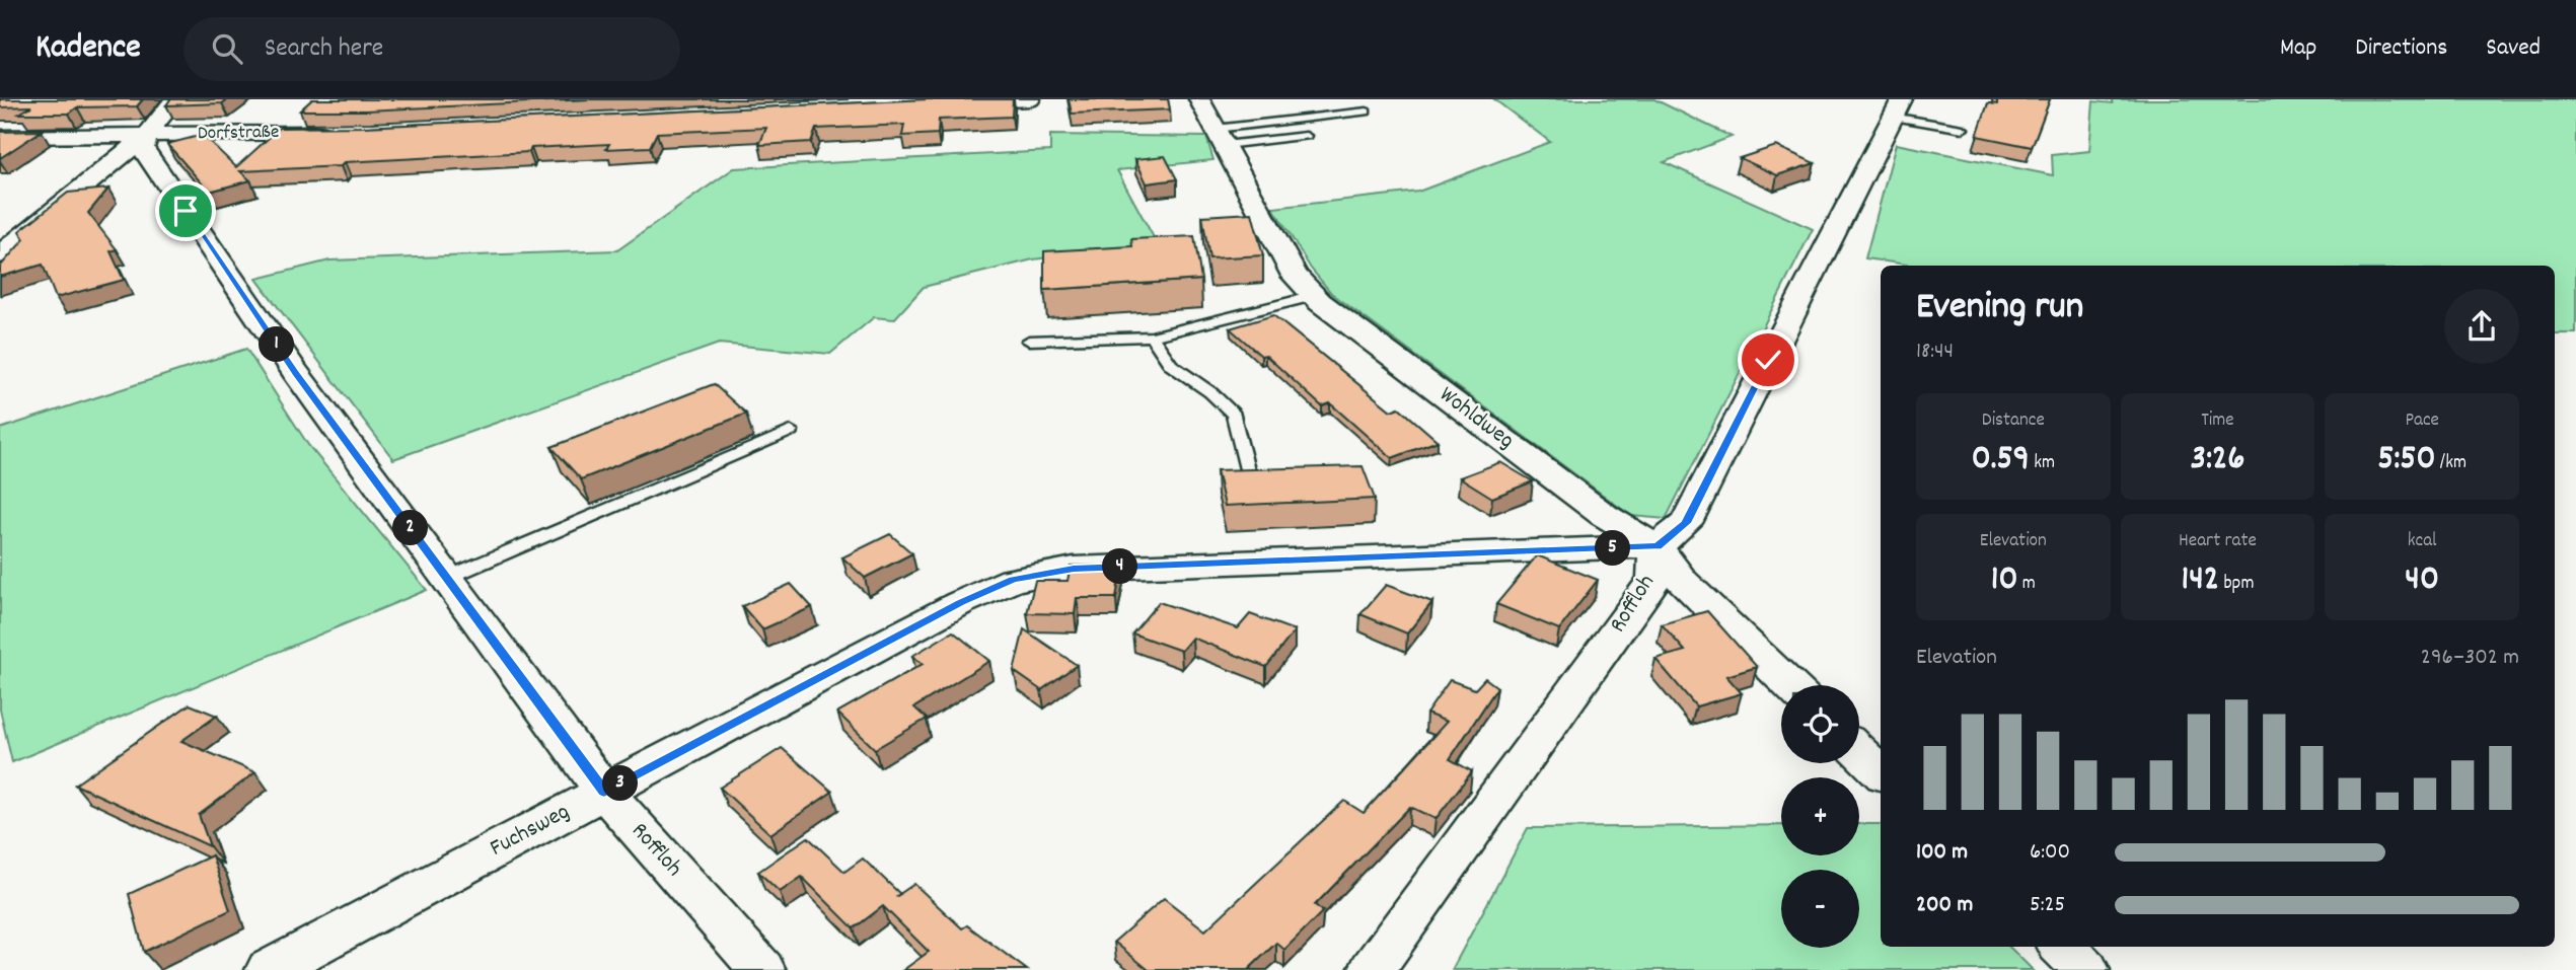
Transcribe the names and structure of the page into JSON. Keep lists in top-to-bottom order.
{
  "streets": {
    "street": [
      "Dorfstraße",
      "Wohldweg",
      "Roffloh",
      "Fuchsweg"
    ]
  },
  "crossings": [
    ["Dorfstraße", "Roffloh"],
    ["Wohldweg", "Roffloh"],
    ["Wohldweg", "Fuchsweg"],
    ["Roffloh", "Fuchsweg"]
  ],
  "page": {
    "header": "Kadence",
    "search": "Search here",
    "nav": ["Map", "Directions", "Saved"],
    "heading": ["Evening run", "18:44"],
    "pins": [
      "1",
      "2",
      "5",
      "4",
      "3"
    ],
    "stats": [
      ["Distance", "0.59 km"],
      ["Time", "3:26"],
      ["Pace", "5:50 /km"],
      ["Elevation", "10 m"],
      ["Heart rate", "142 bpm"],
      ["kcal", "40"]
    ],
    "chart": ["Elevation", "296–302 m"],
    "map_buttons": ["+", "−"],
    "list": [
      {
        "name": "100 m",
        "note": "6:00"
      },
      {
        "name": "200 m",
        "note": "5:25"
      }
    ]
  }
}
